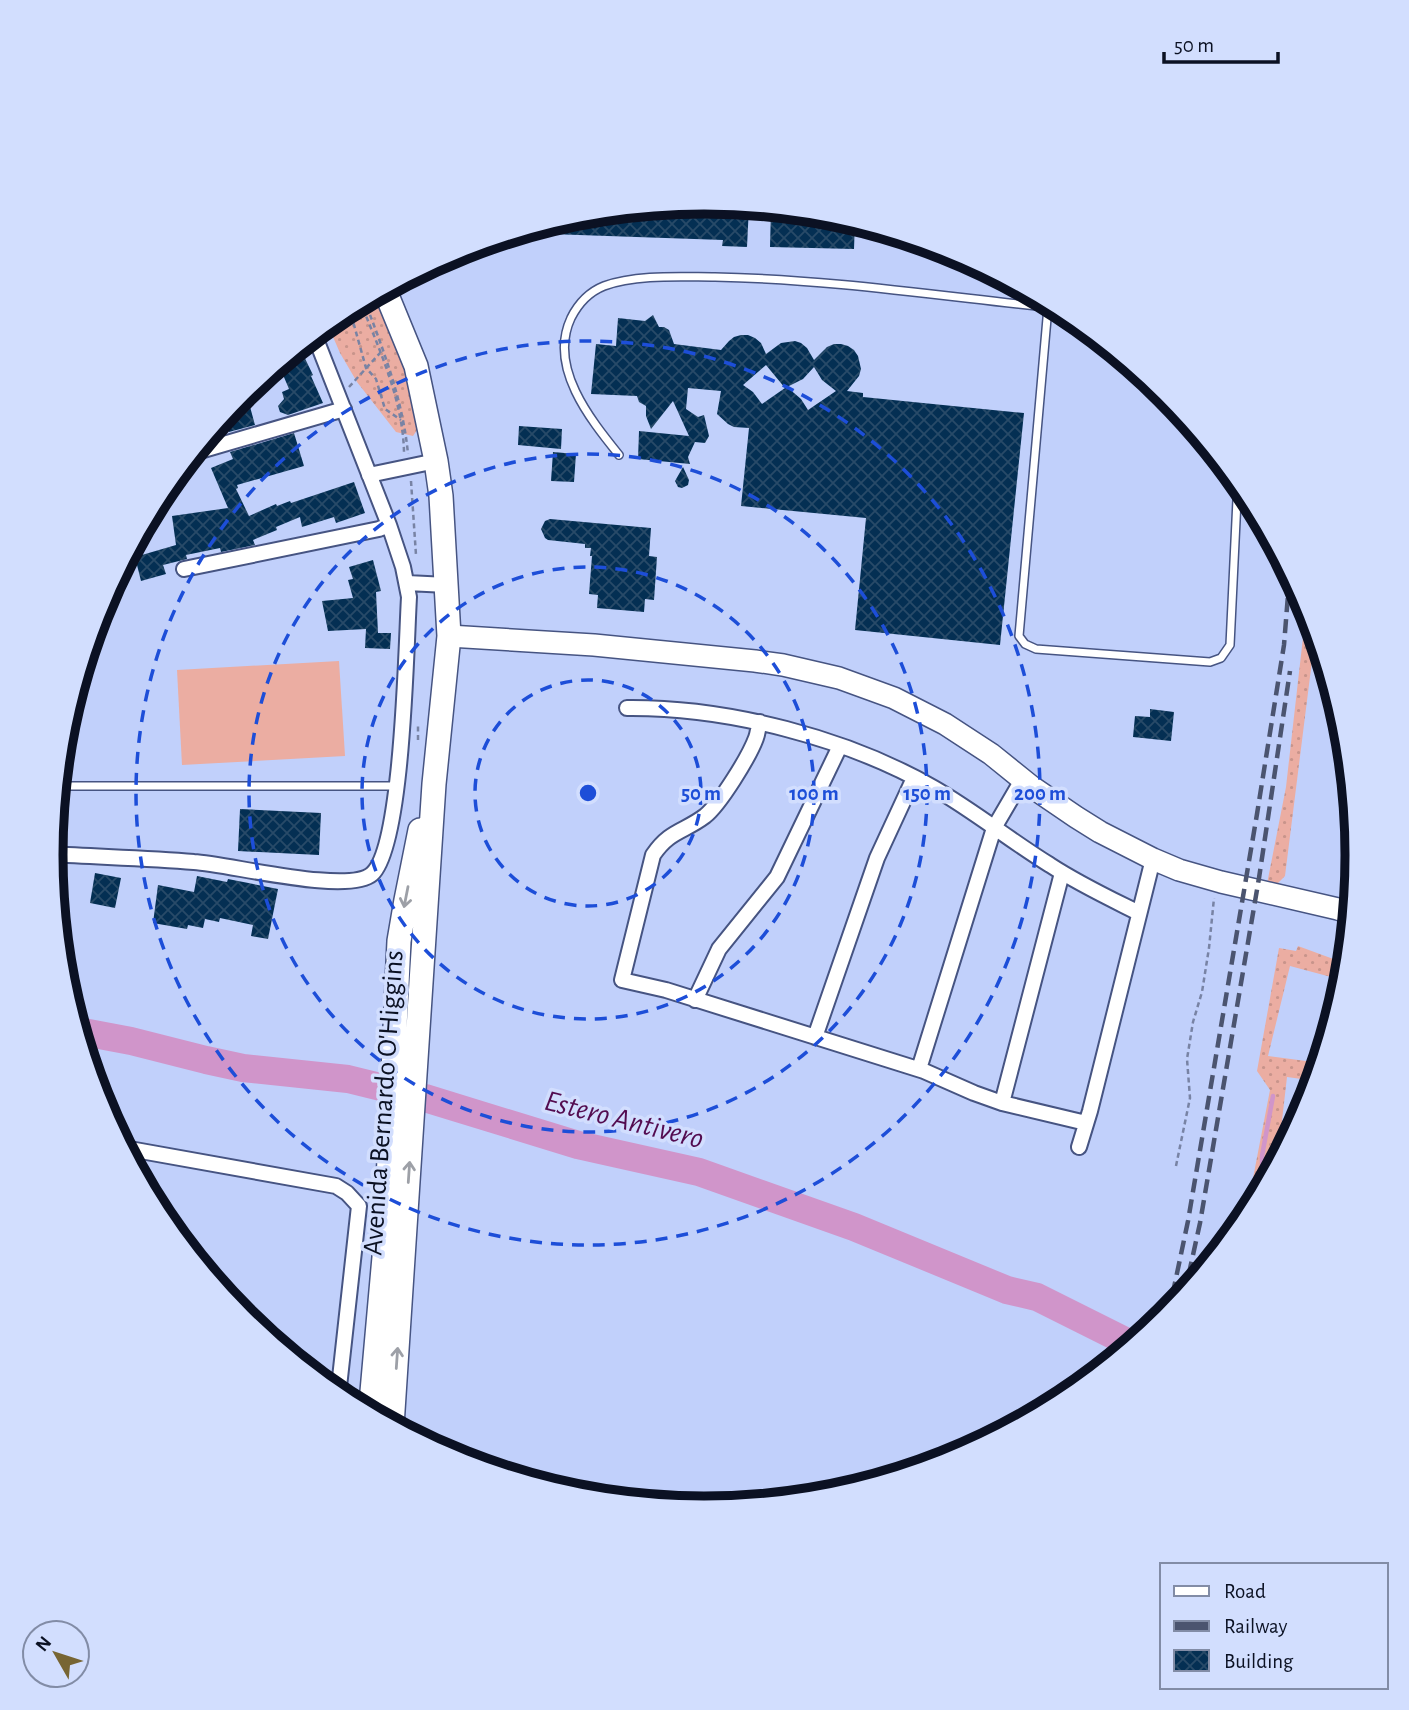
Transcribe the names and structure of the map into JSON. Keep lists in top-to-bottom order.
{
  "streets": {
    "main road": ["Avenida Bernardo O'Higgins"]
  },
  "water": ["Estero Antivero"],
  "legend": ["Road", "Railway", "Building"],
  "scale_bar": "50 m",
  "north": "top left",
  "rings": [
    "50 m",
    "100 m",
    "150 m",
    "200 m"
  ]
}
